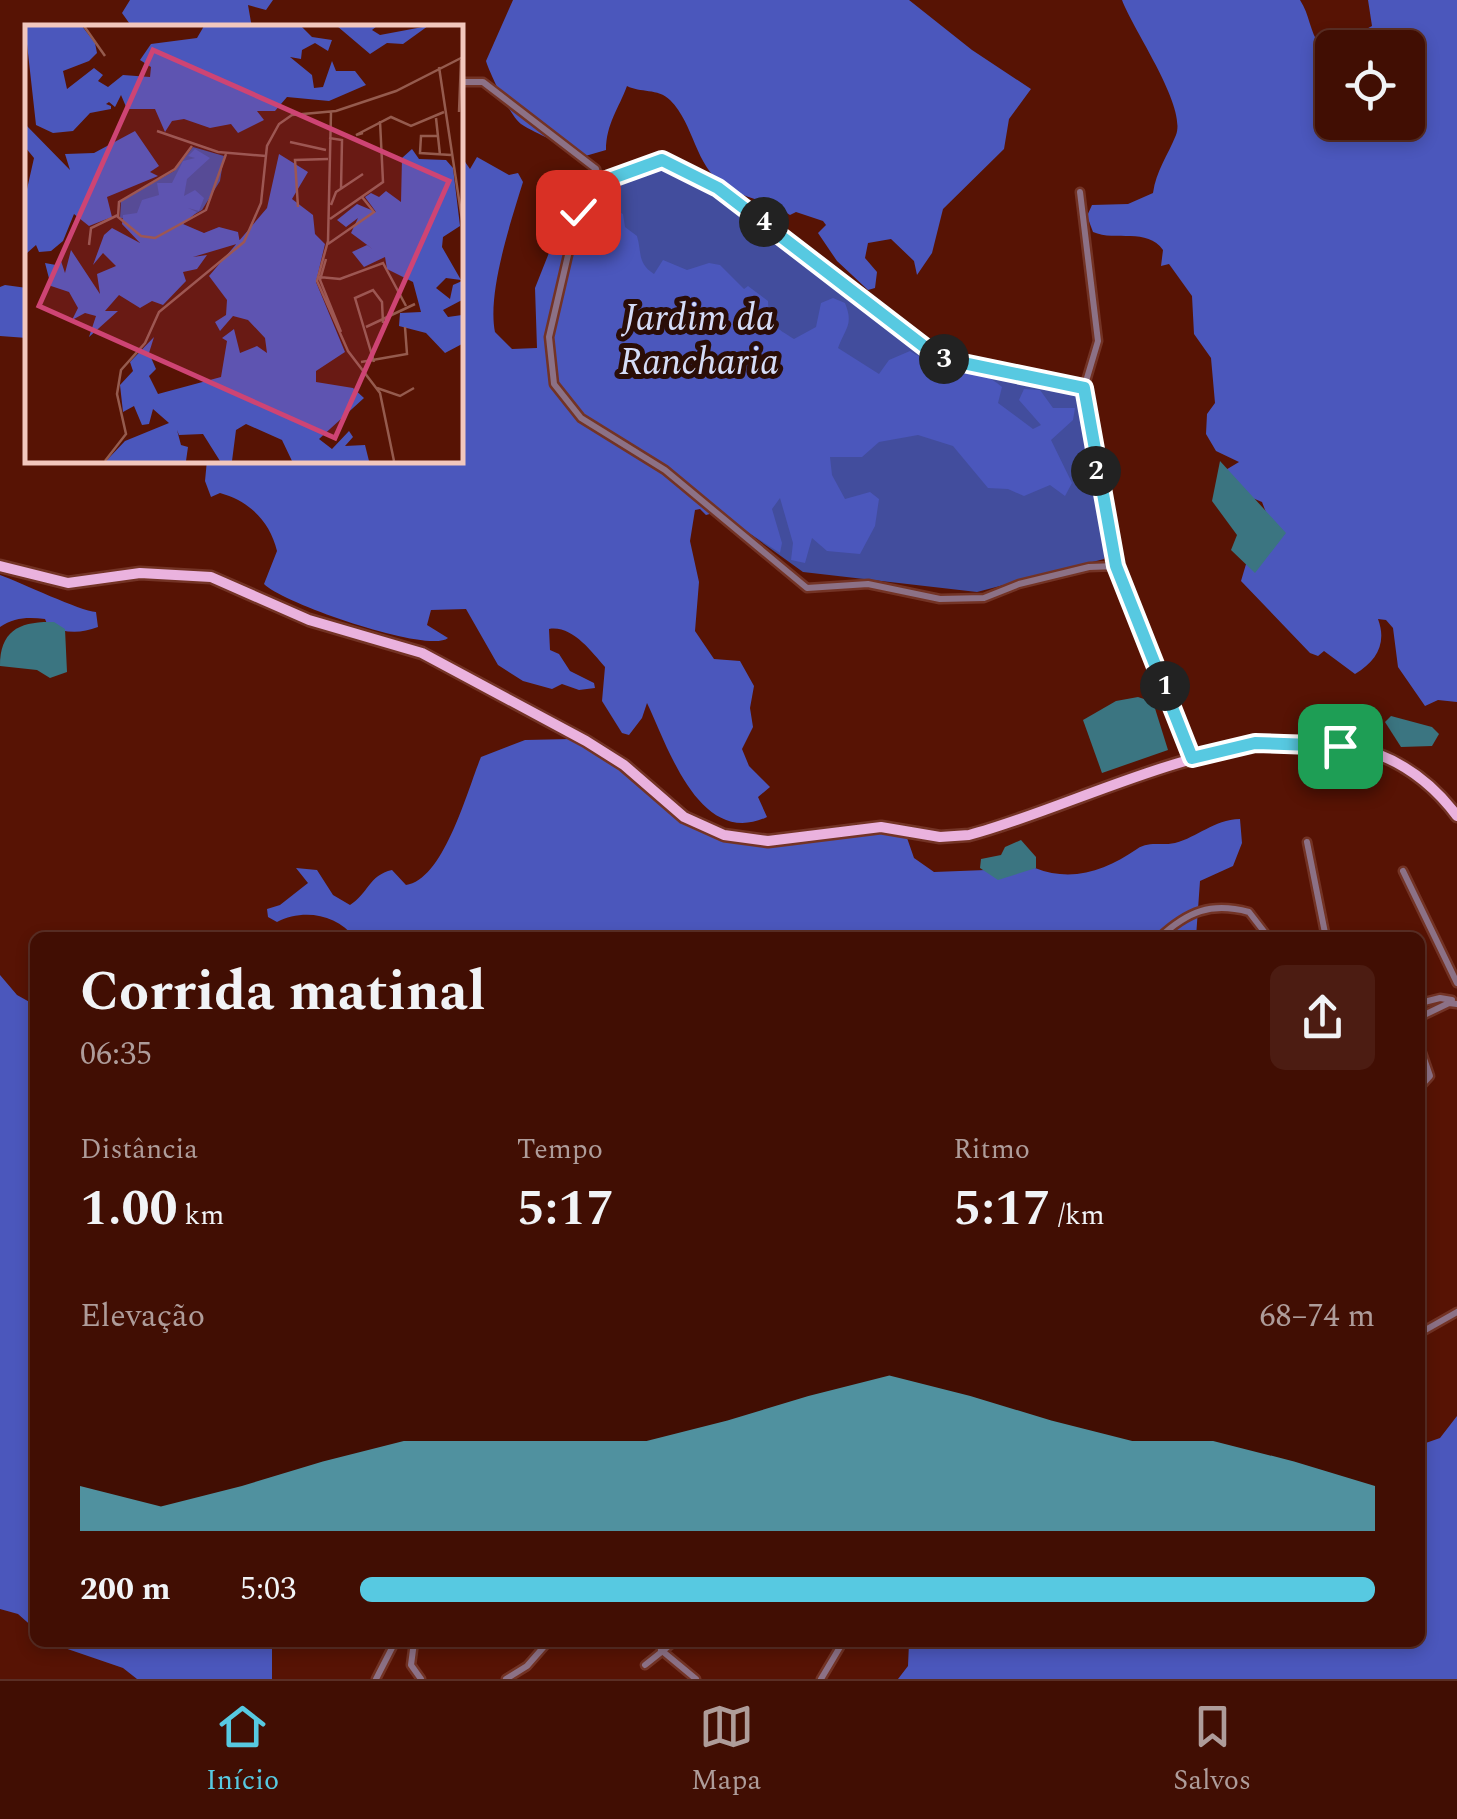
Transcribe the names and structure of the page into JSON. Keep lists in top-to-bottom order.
{
  "parks": ["Jardim da Rancharia"],
  "page": {
    "pins": [
      "4",
      "3",
      "2",
      "1"
    ],
    "heading": ["Corrida matinal", "06:35"],
    "stats": [
      ["Distância", "1.00 km"],
      ["Tempo", "5:17"],
      ["Ritmo", "5:17 /km"]
    ],
    "chart": ["Elevação", "68–74 m"],
    "list": [
      {
        "name": "200 m",
        "note": "5:03"
      }
    ],
    "tabs": ["Início", "Mapa", "Salvos"]
  }
}
